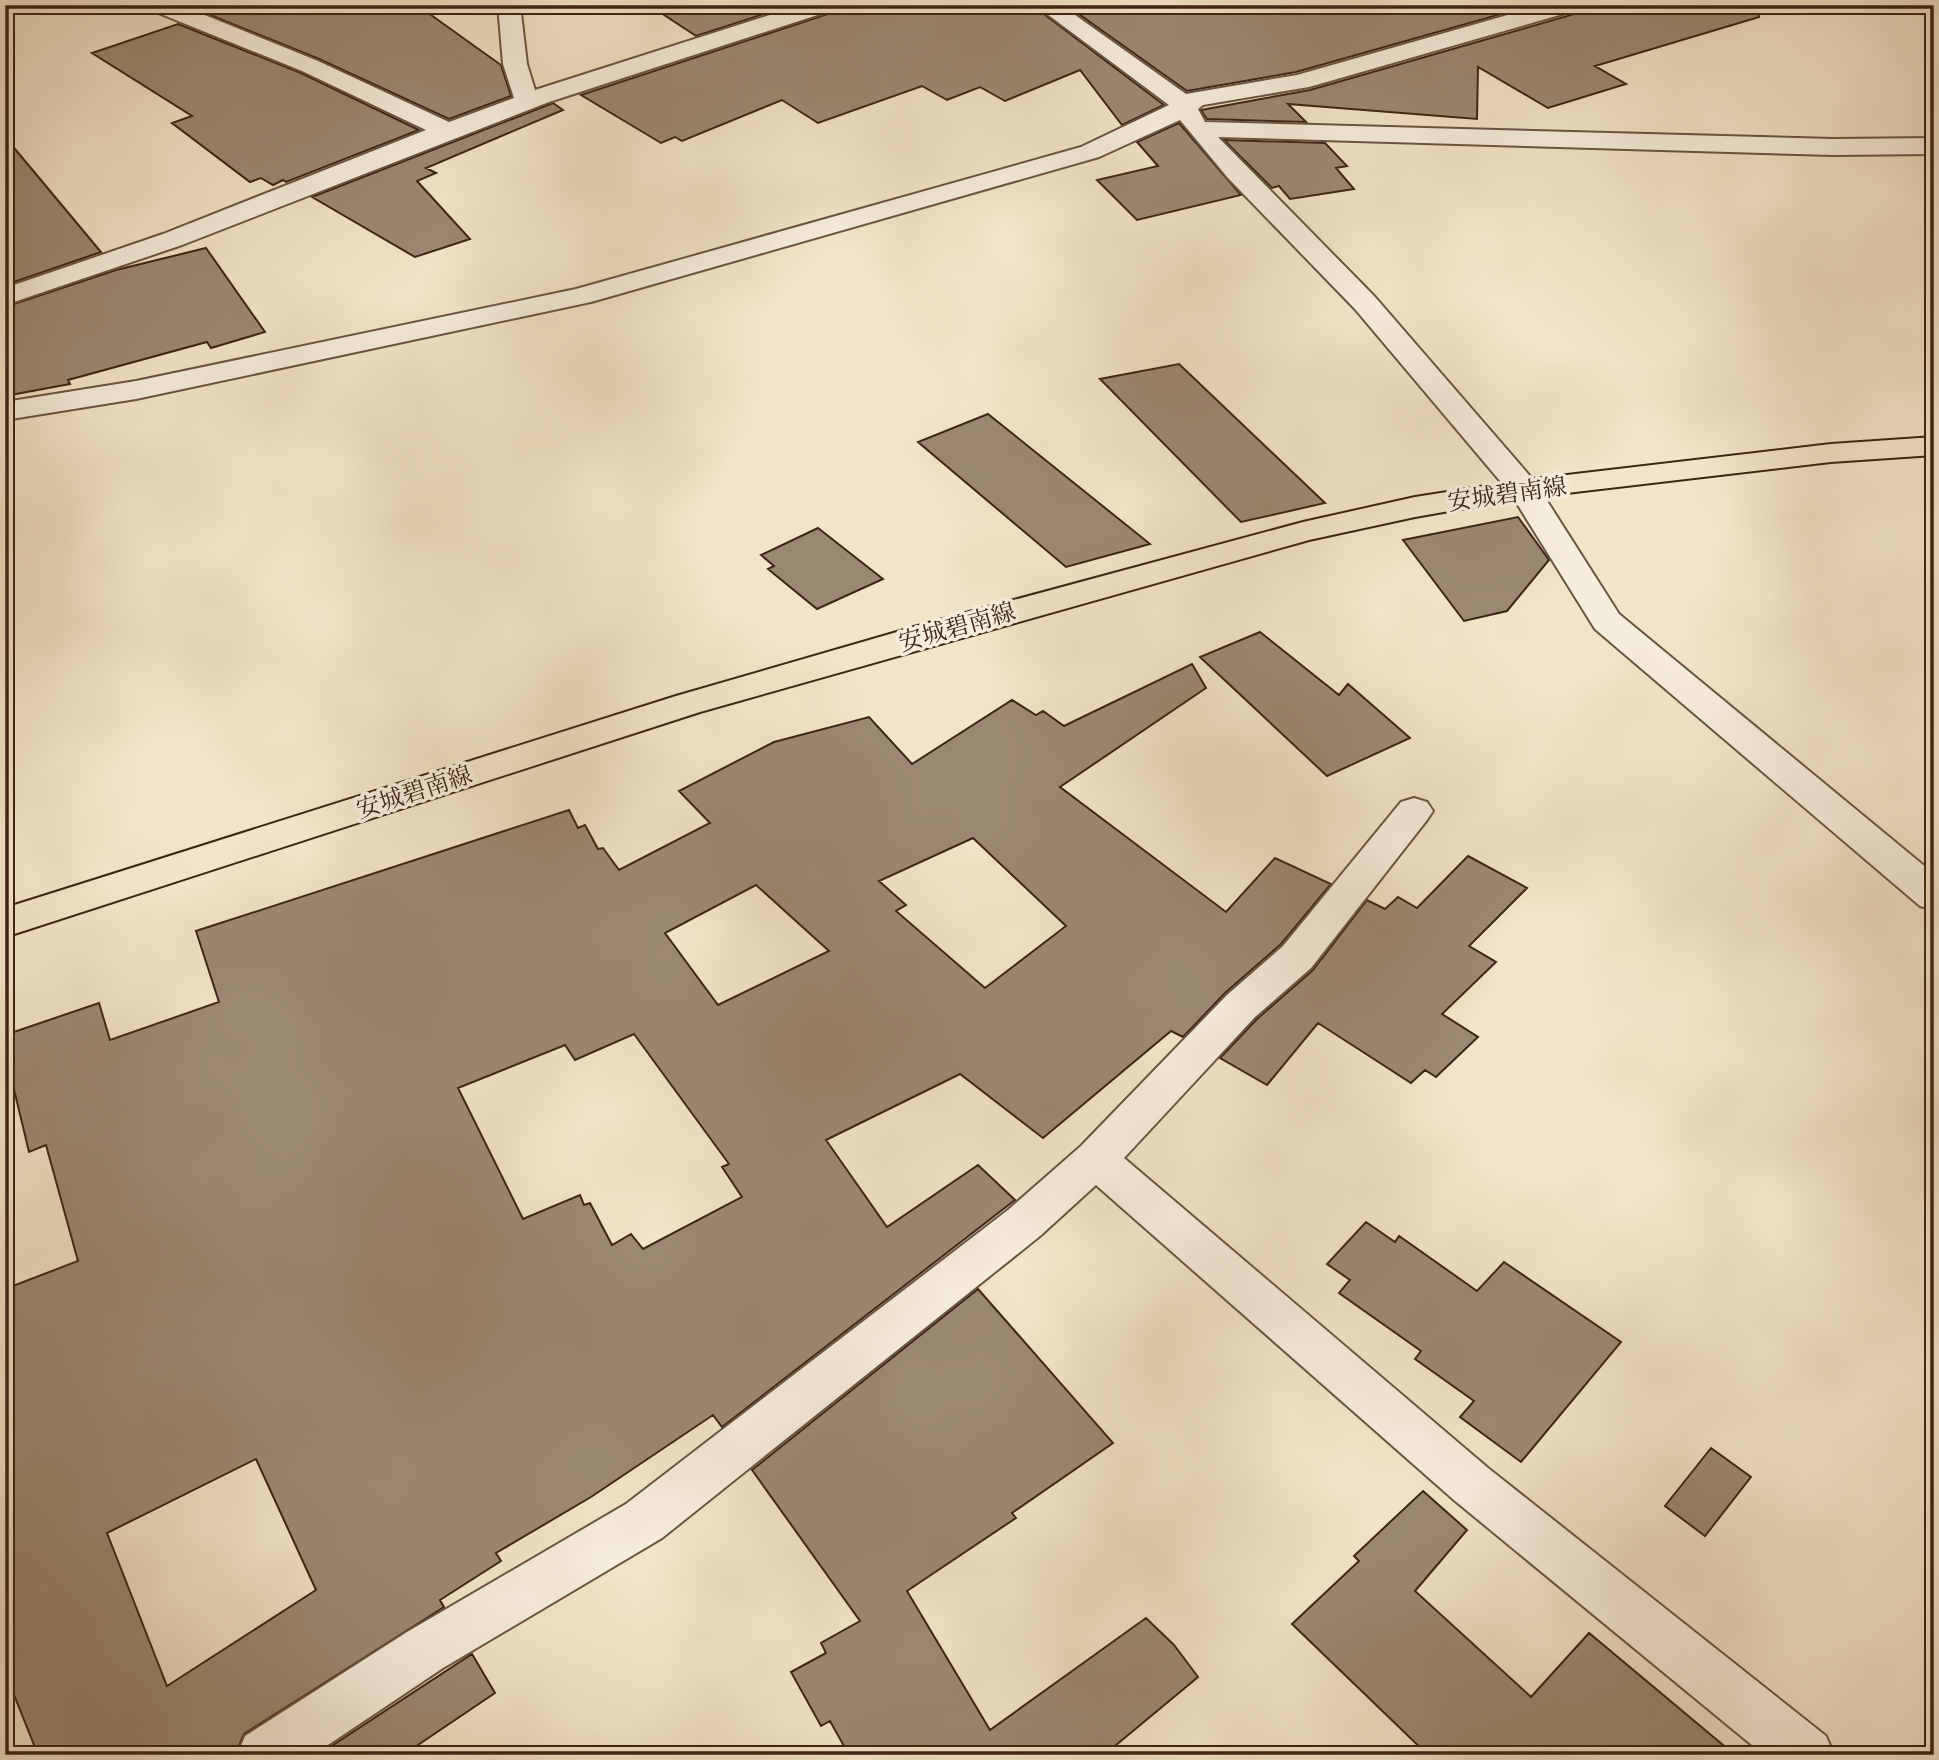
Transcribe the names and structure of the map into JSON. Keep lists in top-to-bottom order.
{
  "streets": {
    "main road": ["安城碧南線"]
  }
}
